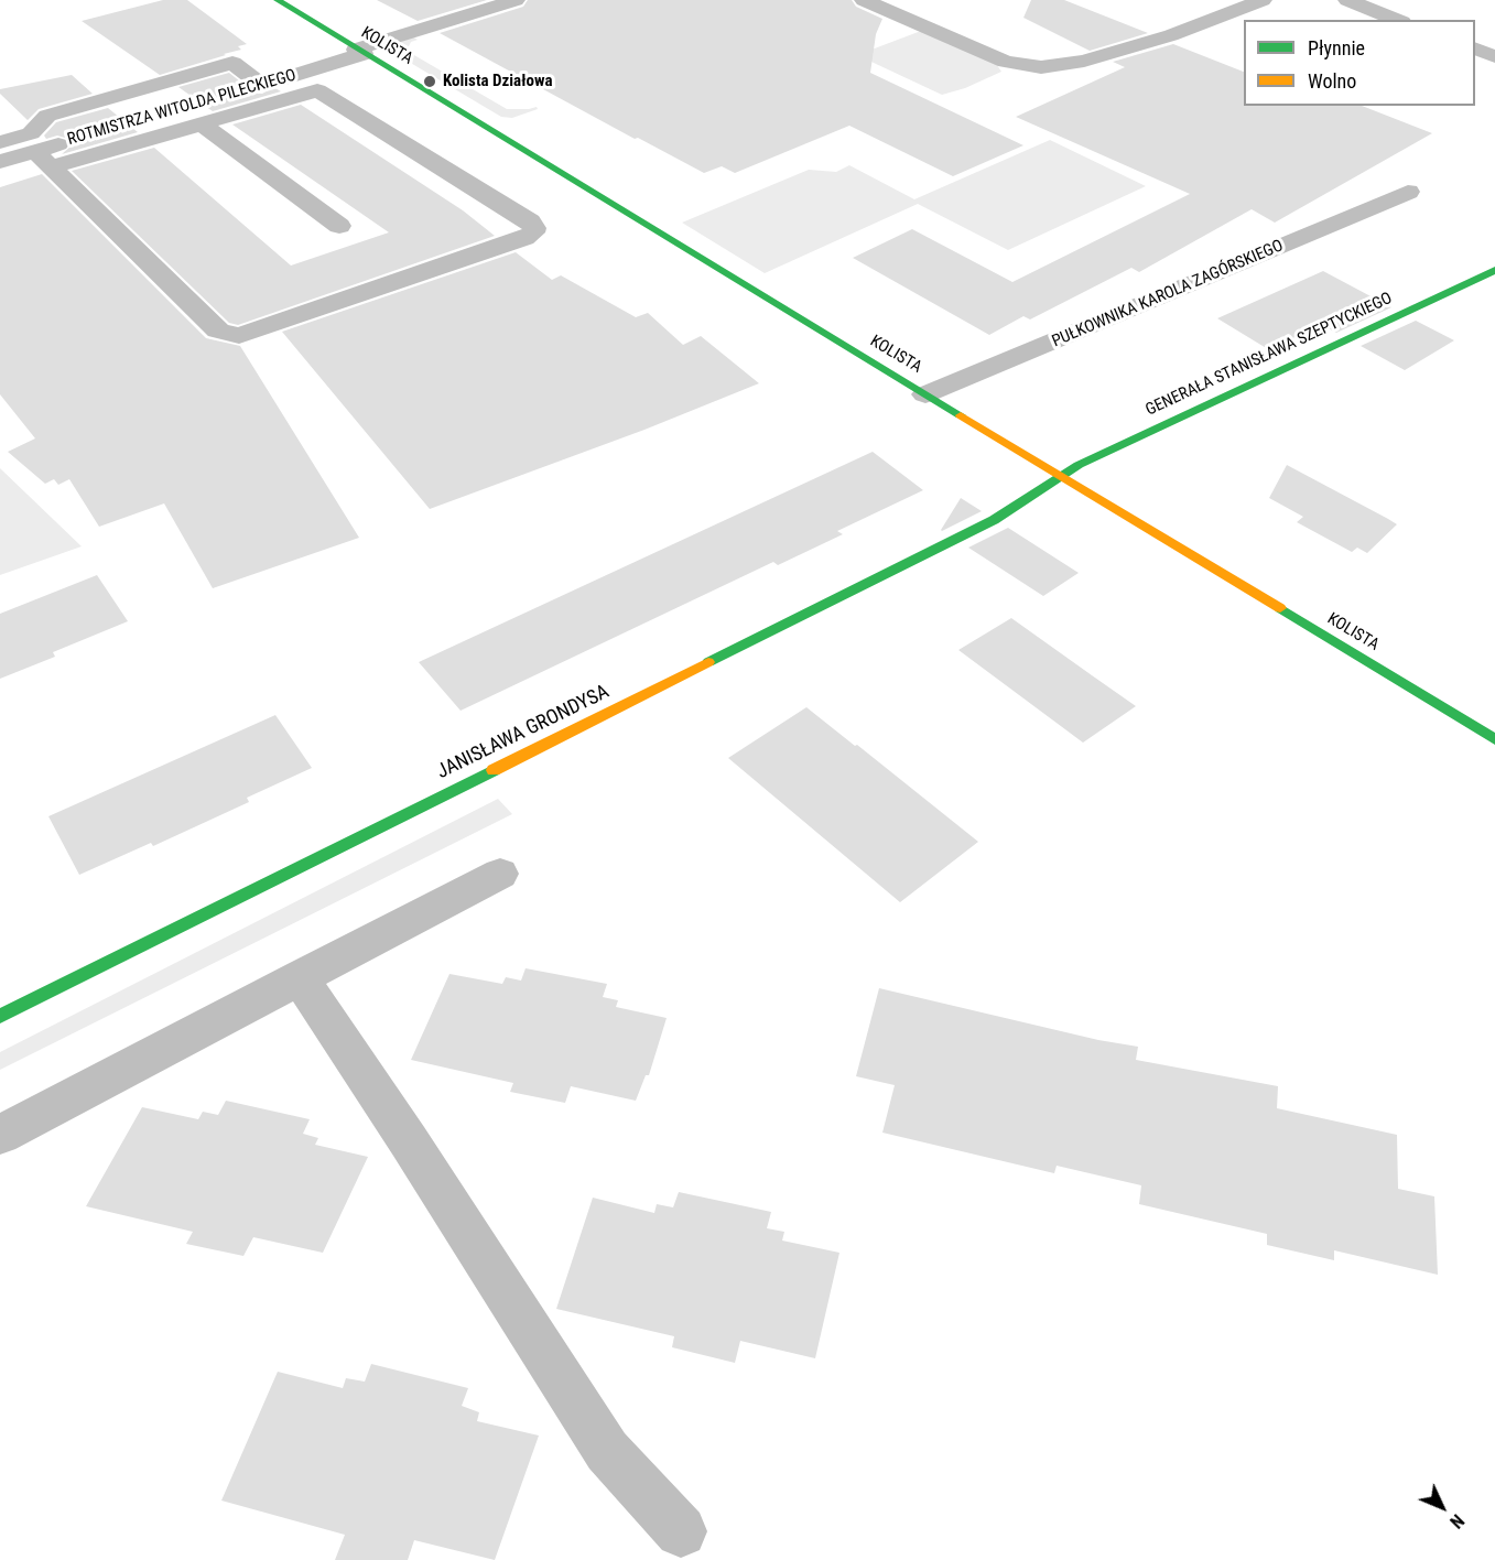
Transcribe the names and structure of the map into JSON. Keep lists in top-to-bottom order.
{
  "streets": {
    "street": [
      "KOLISTA",
      "ROTMISTRZA WITOLDA PILECKIEGO",
      "PUŁKOWNIKA KAROLA ZAGÓRSKIEGO",
      "GENERAŁA STANISŁAWA SZEPTYCKIEGO",
      "JANISŁAWA GRONDYSA"
    ]
  },
  "crossings": [
    ["KOLISTA", "ROTMISTRZA WITOLDA PILECKIEGO"],
    ["KOLISTA", "PUŁKOWNIKA KAROLA ZAGÓRSKIEGO"],
    ["KOLISTA", "GENERAŁA STANISŁAWA SZEPTYCKIEGO"],
    ["KOLISTA", "JANISŁAWA GRONDYSA"],
    ["GENERAŁA STANISŁAWA SZEPTYCKIEGO", "JANISŁAWA GRONDYSA"]
  ],
  "places": ["Kolista Działowa"],
  "legend": ["Płynnie", "Wolno"],
  "north": "bottom right"
}
